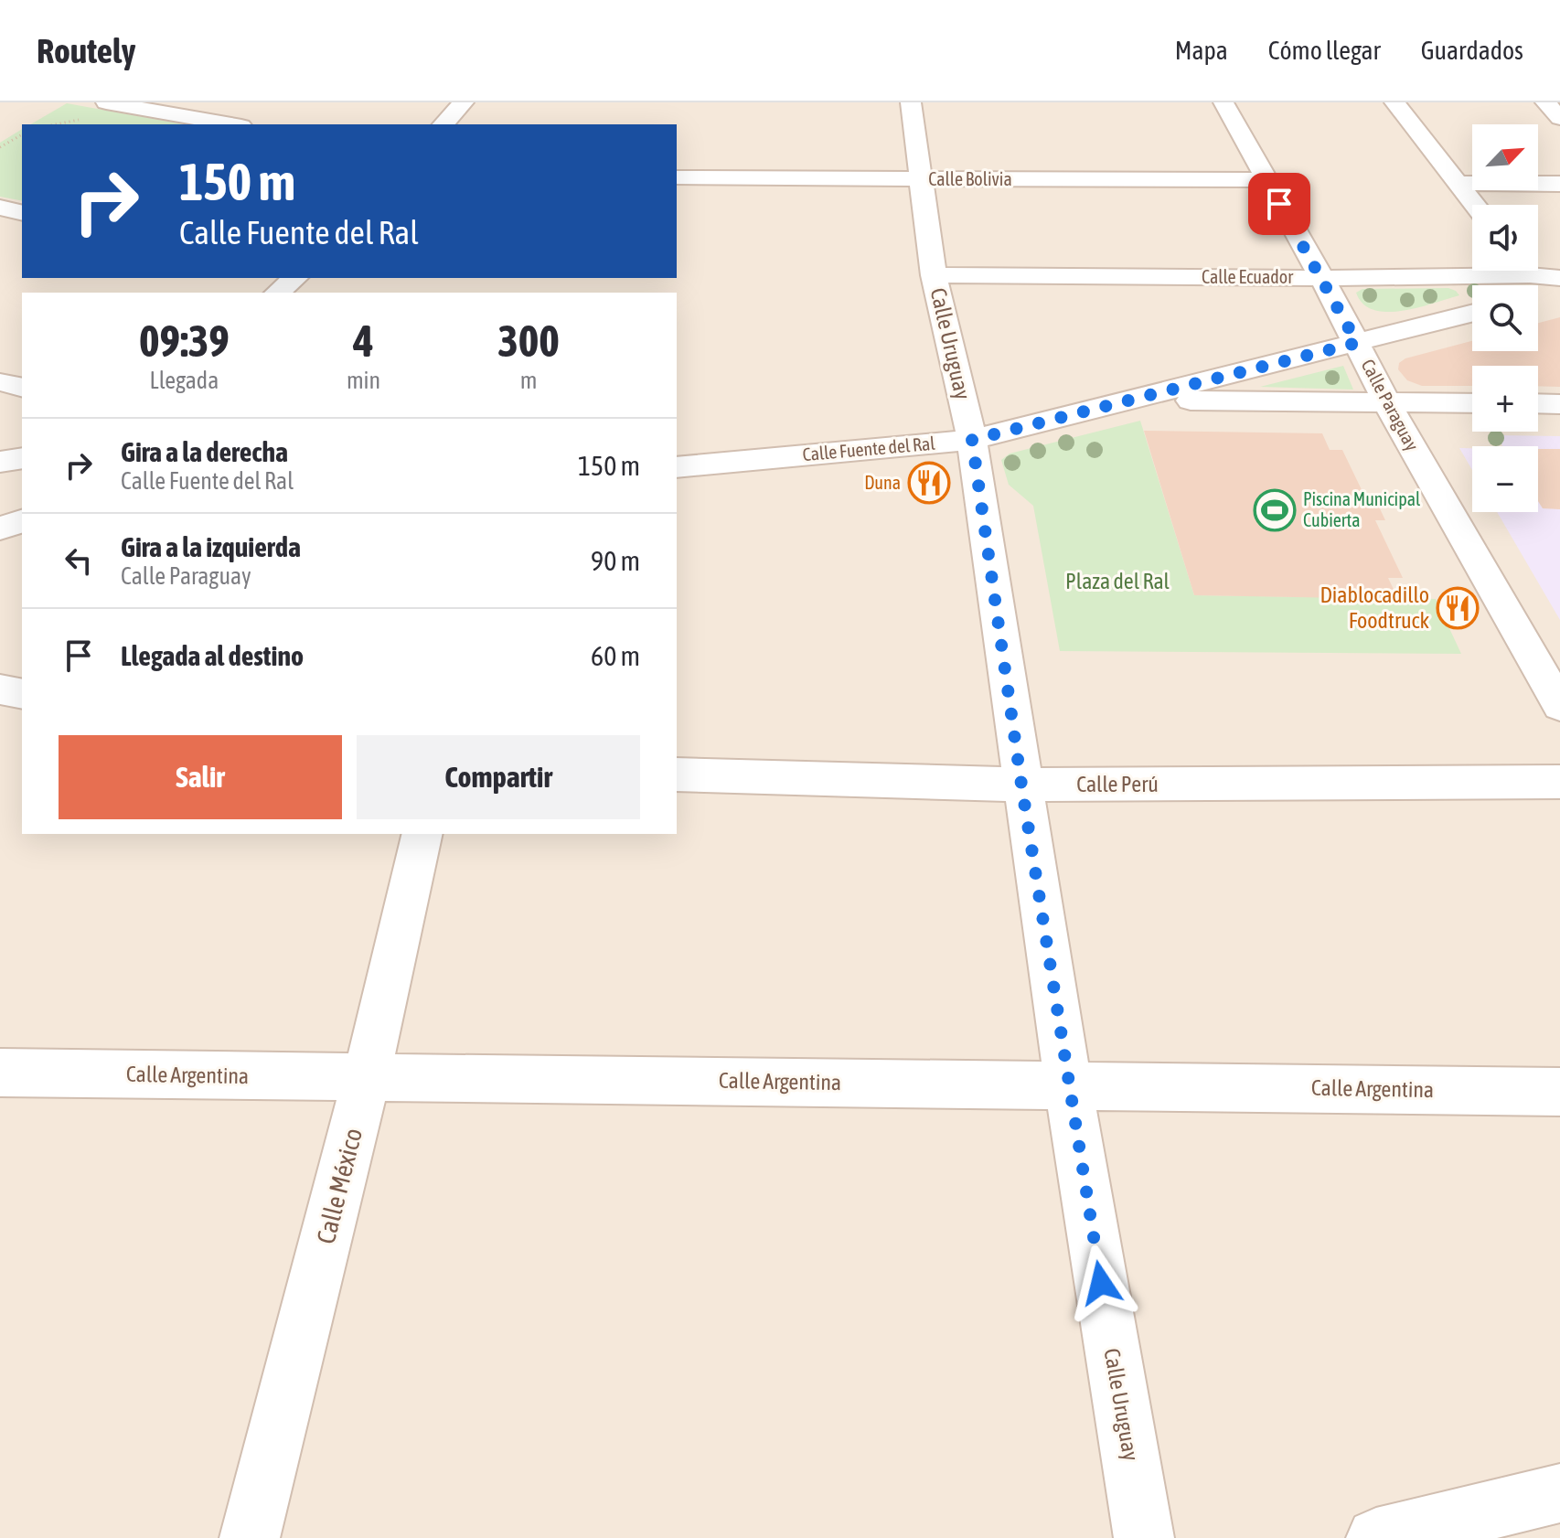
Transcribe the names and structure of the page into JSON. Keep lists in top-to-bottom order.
{
  "streets": {
    "street": [
      "Calle Bolivia",
      "Calle Ecuador",
      "Calle Uruguay",
      "Calle Paraguay",
      "Calle Fuente del Ral",
      "Calle Perú",
      "Calle Argentina",
      "Calle México"
    ]
  },
  "crossings": [
    ["Calle Bolivia", "Calle Uruguay"],
    ["Calle Bolivia", "Calle Paraguay"],
    ["Calle Ecuador", "Calle Uruguay"],
    ["Calle Ecuador", "Calle Paraguay"],
    ["Calle Uruguay", "Calle Fuente del Ral"],
    ["Calle Uruguay", "Calle Perú"],
    ["Calle Uruguay", "Calle Argentina"],
    ["Calle Paraguay", "Calle Fuente del Ral"],
    ["Calle Argentina", "Calle México"]
  ],
  "parks": ["Plaza del Ral"],
  "places": {
    "restaurant": ["Duna", "Diablocadillo Foodtruck"],
    "sports": ["Piscina Municipal Cubierta"]
  },
  "north": "top right",
  "page": {
    "header": "Routely",
    "nav": ["Mapa", "Cómo llegar", "Guardados"],
    "map_buttons": ["+", "−"],
    "turn": ["150 m", "Calle Fuente del Ral"],
    "eta": [
      "09:39",
      "Llegada",
      "4",
      "min",
      "300",
      "m"
    ],
    "list": [
      {
        "name": "Gira a la derecha",
        "note": "Calle Fuente del Ral",
        "value": "150 m"
      },
      {
        "name": "Gira a la izquierda",
        "note": "Calle Paraguay",
        "value": "90 m"
      },
      {
        "name": "Llegada al destino",
        "value": "60 m"
      }
    ],
    "buttons": ["Salir", "Compartir"]
  }
}
